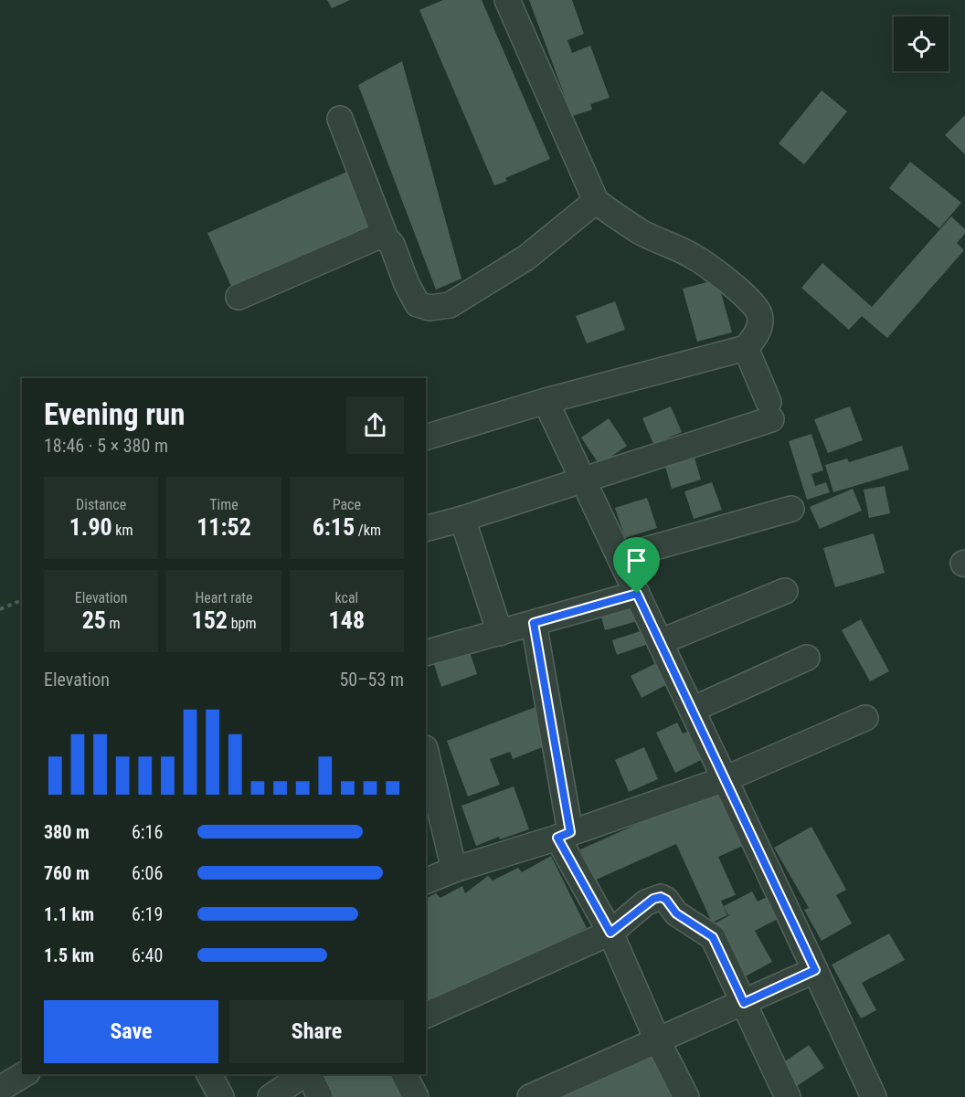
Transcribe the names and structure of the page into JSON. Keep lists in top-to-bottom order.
{
  "page": {
    "heading": ["Evening run", "18:46 · 5 × 380 m"],
    "stats": [
      ["Distance", "1.90 km"],
      ["Time", "11:52"],
      ["Pace", "6:15 /km"],
      ["Elevation", "25 m"],
      ["Heart rate", "152 bpm"],
      ["kcal", "148"]
    ],
    "chart": ["Elevation", "50–53 m"],
    "list": [
      {
        "name": "380 m",
        "note": "6:16"
      },
      {
        "name": "760 m",
        "note": "6:06"
      },
      {
        "name": "1.1 km",
        "note": "6:19"
      },
      {
        "name": "1.5 km",
        "note": "6:40"
      }
    ],
    "buttons": ["Save", "Share"]
  }
}
